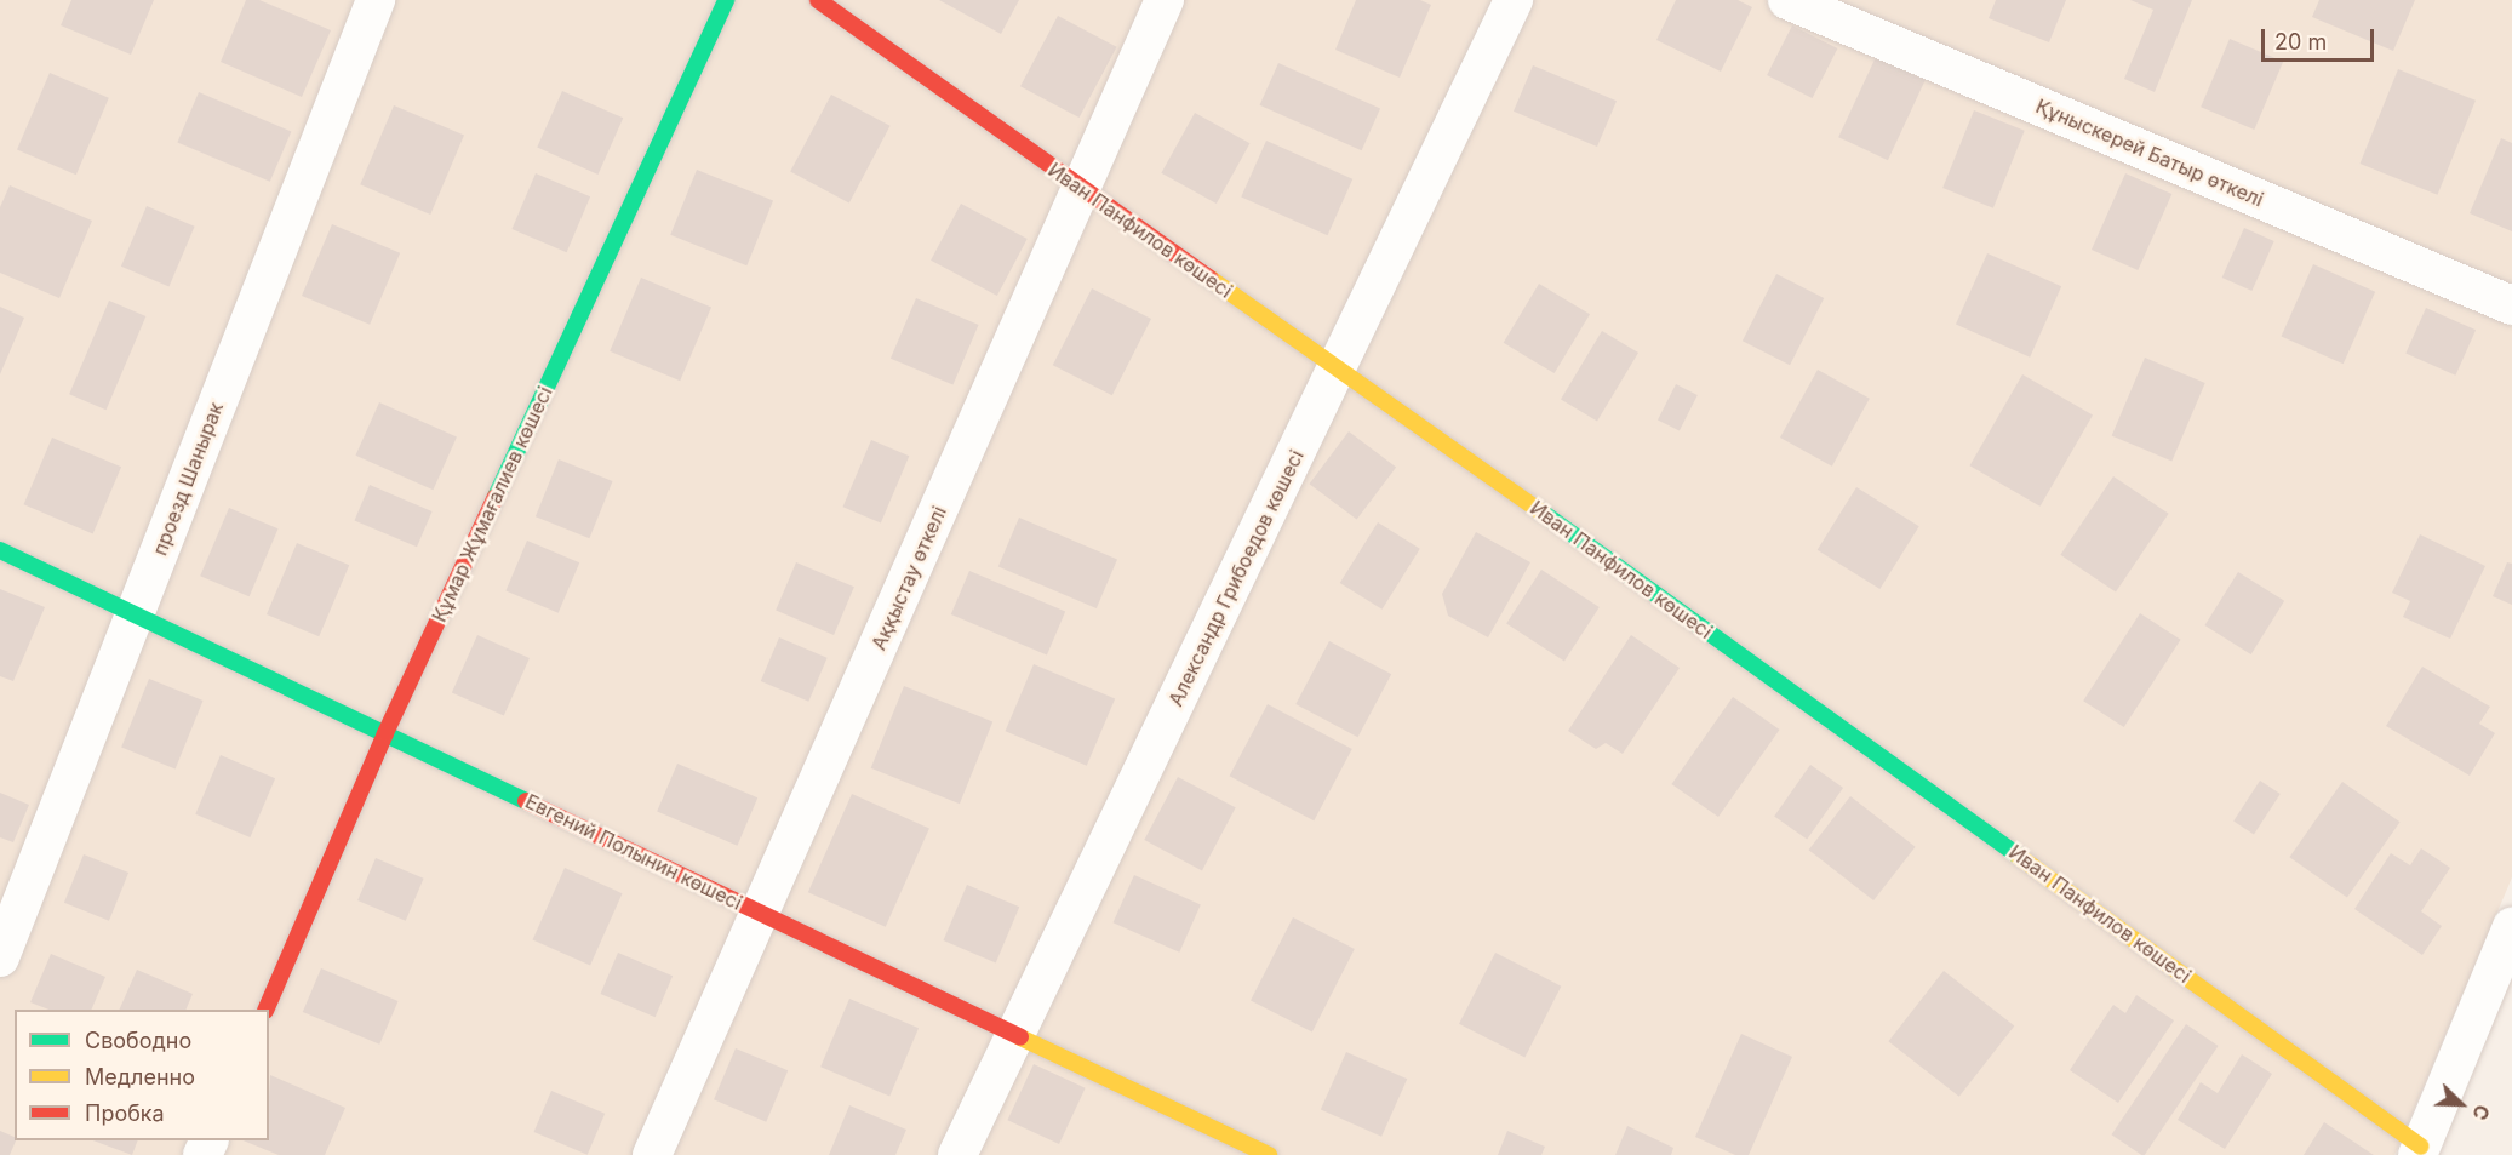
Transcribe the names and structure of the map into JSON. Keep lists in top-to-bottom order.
{
  "streets": {
    "street": [
      "Құныскерей Батыр өткелі",
      "Иван Панфилов көшесі",
      "проезд Шанырак",
      "Құмар Жұмағалиев көшесі",
      "Аққыстау өткелі",
      "Александр Грибоедов көшесі",
      "Евгений Полынин көшесі"
    ]
  },
  "crossings": [
    ["Иван Панфилов көшесі", "Аққыстау өткелі"],
    ["Иван Панфилов көшесі", "Александр Грибоедов көшесі"],
    ["проезд Шанырак", "Евгений Полынин көшесі"],
    ["Құмар Жұмағалиев көшесі", "Евгений Полынин көшесі"],
    ["Аққыстау өткелі", "Евгений Полынин көшесі"],
    ["Александр Грибоедов көшесі", "Евгений Полынин көшесі"]
  ],
  "legend": ["Свободно", "Медленно", "Пробка"],
  "scale_bar": "20 m",
  "north": "bottom right"
}
